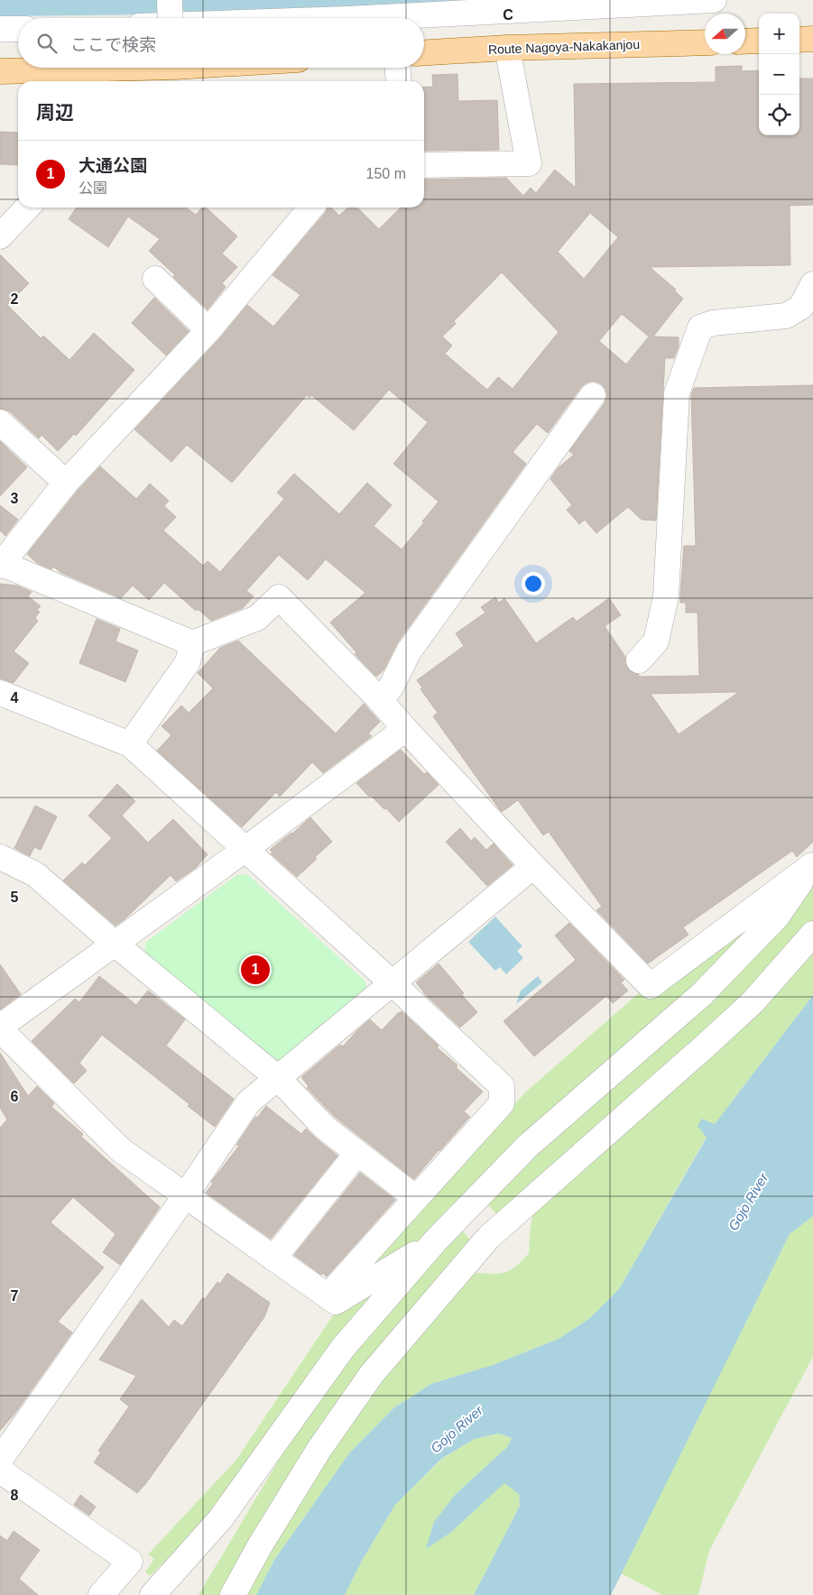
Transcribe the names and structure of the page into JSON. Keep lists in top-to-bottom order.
{
  "streets": {
    "main road": ["Route Nagoya-Nakakanjou"]
  },
  "water": ["Gojo River"],
  "north": "left",
  "page": {
    "map_buttons": ["+", "−"],
    "search": "ここで検索",
    "heading": "周辺",
    "list": [
      {
        "mark": "1",
        "name": "大通公園",
        "note": "公園",
        "value": "150 m"
      }
    ],
    "pins": "1"
  },
  "grid": {
    "columns": ["C"],
    "rows": [
      "2",
      "3",
      "4",
      "5",
      "6",
      "7",
      "8"
    ]
  }
}
